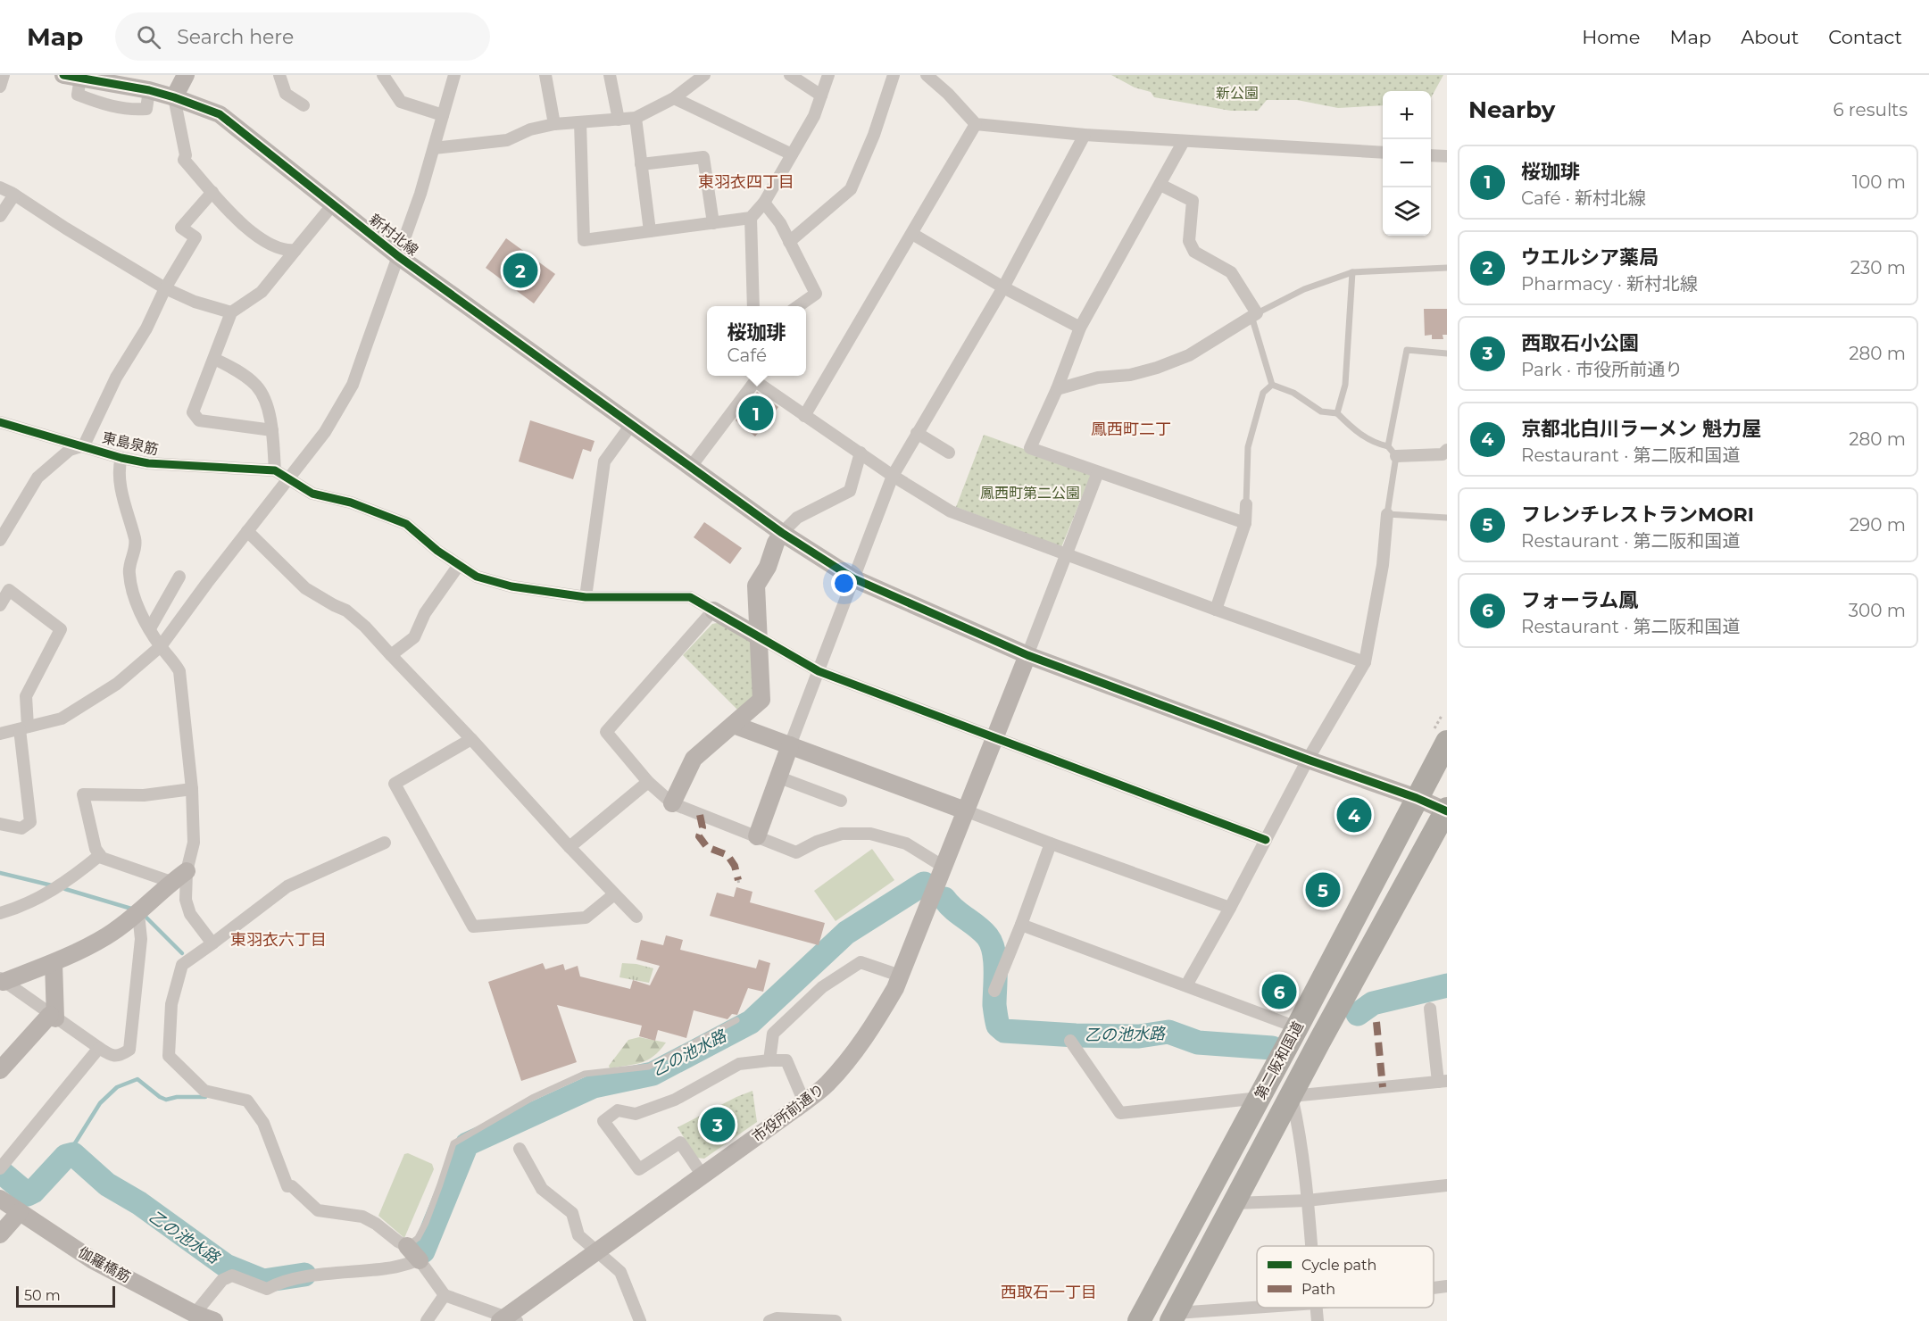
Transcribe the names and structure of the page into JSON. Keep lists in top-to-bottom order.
{
  "streets": {
    "highway": ["第二阪和国道"],
    "street": [
      "新村北線",
      "東島泉筋",
      "市役所前通り",
      "伽羅橋筋"
    ]
  },
  "crossings": [
    ["新村北線", "第二阪和国道"],
    ["新村北線", "市役所前通り"]
  ],
  "districts": [
    "東羽衣四丁目",
    "鳳西町二丁",
    "東羽衣六丁目",
    "西取石一丁目"
  ],
  "water": ["乙の池水路"],
  "parks": ["新公園", "鳳西町第二公園"],
  "legend": ["Cycle path", "Path"],
  "scale_bar": "50 m",
  "page": {
    "header": "Map",
    "search": "Search here",
    "nav": [
      "Home",
      "Map",
      "About",
      "Contact"
    ],
    "heading": ["Nearby", "6 results"],
    "map_buttons": ["+", "−"],
    "list": [
      {
        "mark": "1",
        "name": "桜珈琲",
        "note": "Café · 新村北線",
        "value": "100 m"
      },
      {
        "mark": "2",
        "name": "ウエルシア薬局",
        "note": "Pharmacy · 新村北線",
        "value": "230 m"
      },
      {
        "mark": "3",
        "name": "西取石小公園",
        "note": "Park · 市役所前通り",
        "value": "280 m"
      },
      {
        "mark": "4",
        "name": "京都北白川ラーメン 魁力屋",
        "note": "Restaurant · 第二阪和国道",
        "value": "280 m"
      },
      {
        "mark": "5",
        "name": "フレンチレストランMORI",
        "note": "Restaurant · 第二阪和国道",
        "value": "290 m"
      },
      {
        "mark": "6",
        "name": "フォーラム鳳",
        "note": "Restaurant · 第二阪和国道",
        "value": "300 m"
      }
    ],
    "pins": [
      "2",
      "1",
      "4",
      "5",
      "6",
      "3"
    ],
    "popup": ["桜珈琲", "Café"],
    "scale": "50 m"
  }
}
